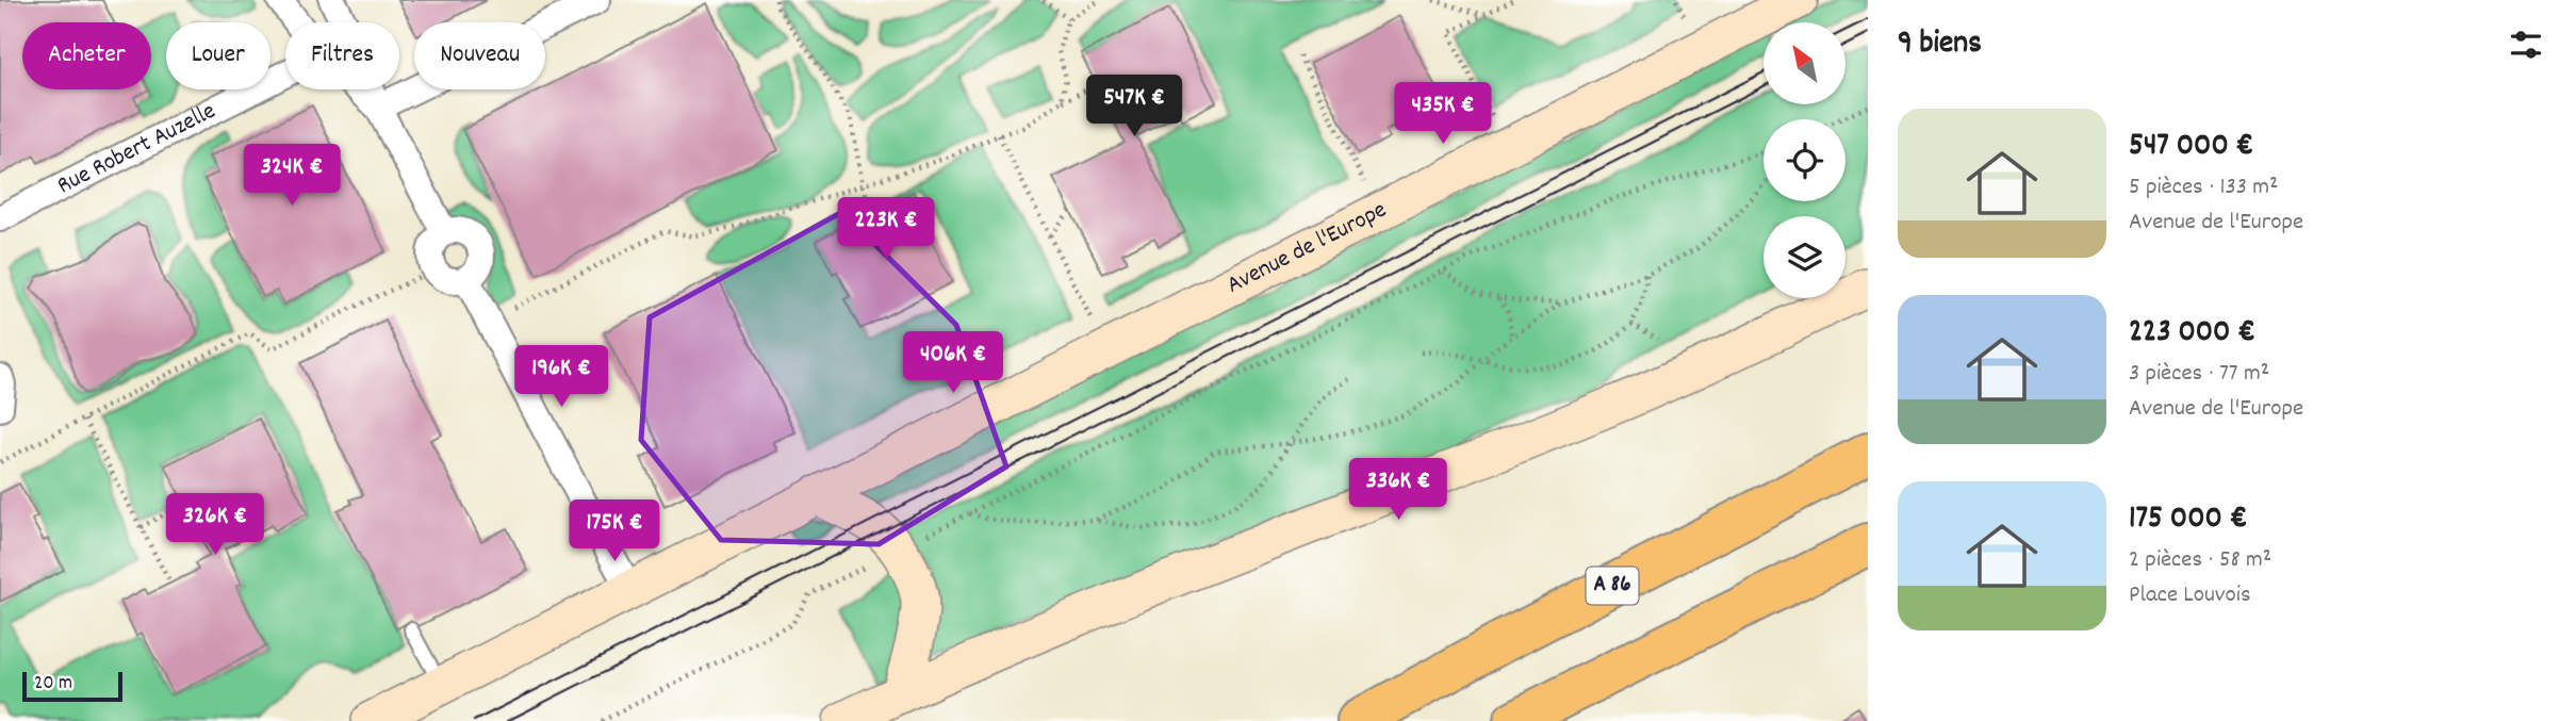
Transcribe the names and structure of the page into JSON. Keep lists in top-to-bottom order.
{
  "streets": {
    "highway": ["A 86"],
    "main road": ["Avenue de l'Europe"],
    "street": ["Rue Robert Auzelle"]
  },
  "scale_bar": "20 m",
  "north": "top left",
  "page": {
    "heading": "9 biens",
    "chip": [
      "Acheter",
      "Louer",
      "Filtres",
      "Nouveau"
    ],
    "price": [
      "547K €",
      "435K €",
      "324K €",
      "223K €",
      "406K €",
      "196K €",
      "336K €",
      "326K €",
      "175K €"
    ],
    "list": [
      {
        "name": "547 000 €",
        "note": "5 pièces · 133 m² · Avenue de l'Europe"
      },
      {
        "name": "223 000 €",
        "note": "3 pièces · 77 m² · Avenue de l'Europe"
      },
      {
        "name": "175 000 €",
        "note": "2 pièces · 58 m² · Place Louvois"
      }
    ],
    "scale": "20 m"
  }
}
